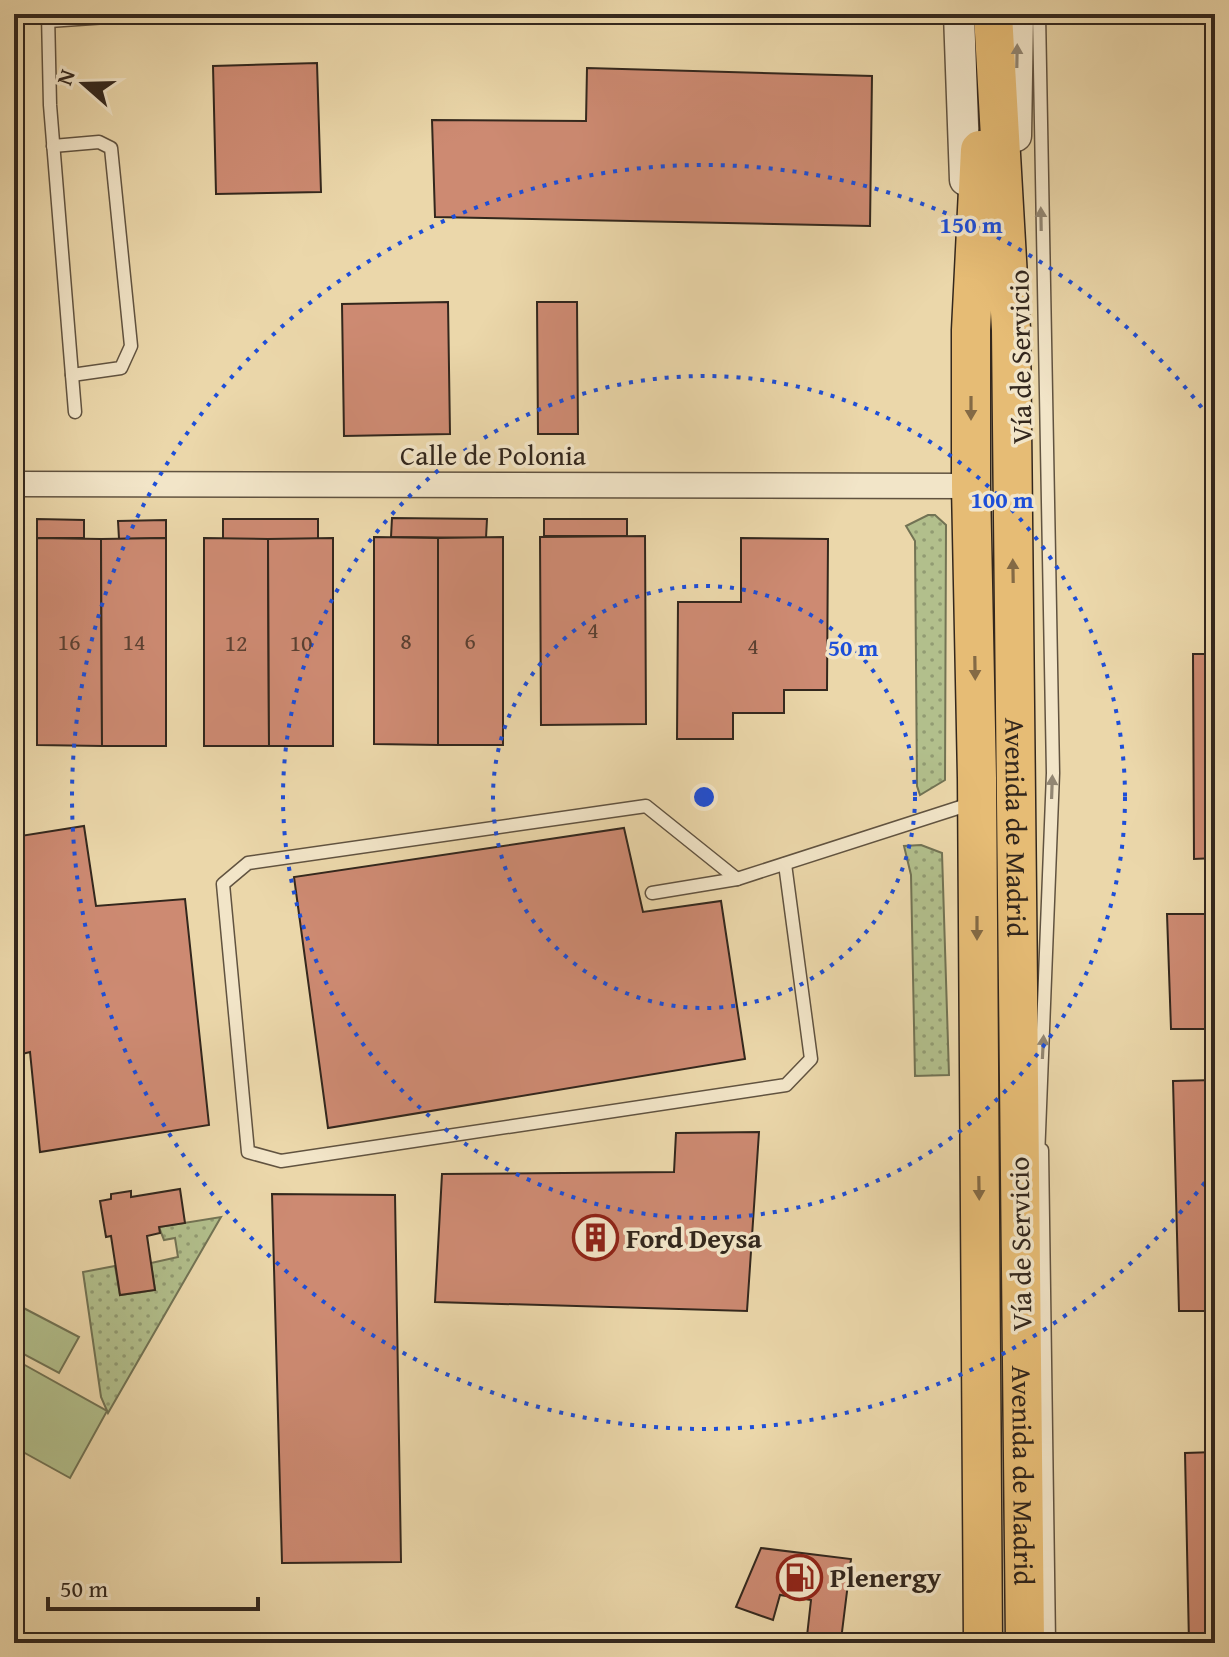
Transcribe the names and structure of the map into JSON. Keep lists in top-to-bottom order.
{
  "streets": {
    "main road": ["Avenida de Madrid"],
    "street": ["Calle de Polonia"],
    "lane": ["Vía de Servicio"]
  },
  "crossings": [
    ["Vía de Servicio", "Avenida de Madrid"],
    ["Calle de Polonia", "Avenida de Madrid"]
  ],
  "one_way": ["Vía de Servicio"],
  "places": {
    "building": ["Ford Deysa"],
    "fuel station": ["Plenergy"]
  },
  "house_numbers": [
    "4",
    "8",
    "6",
    "16",
    "14",
    "12",
    "10",
    "4"
  ],
  "scale_bar": "50 m",
  "north": "left",
  "rings": ["150 m", "100 m", "50 m"]
}
